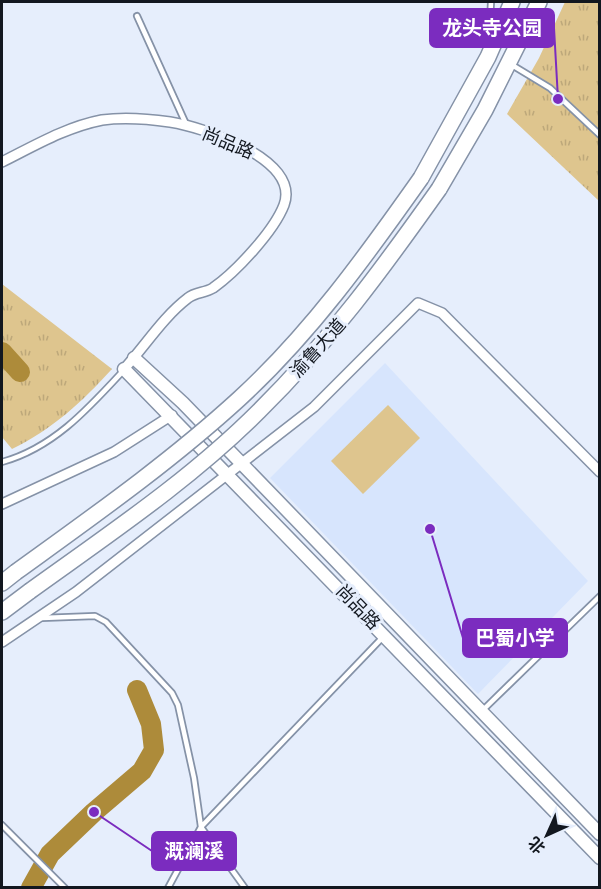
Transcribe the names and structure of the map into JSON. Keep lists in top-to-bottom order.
{
  "streets": {
    "highway": ["渝鲁大道"],
    "main road": ["尚品路"]
  },
  "places": ["龙头寺公园", "巴蜀小学", "溉澜溪"],
  "north": "bottom left"
}
